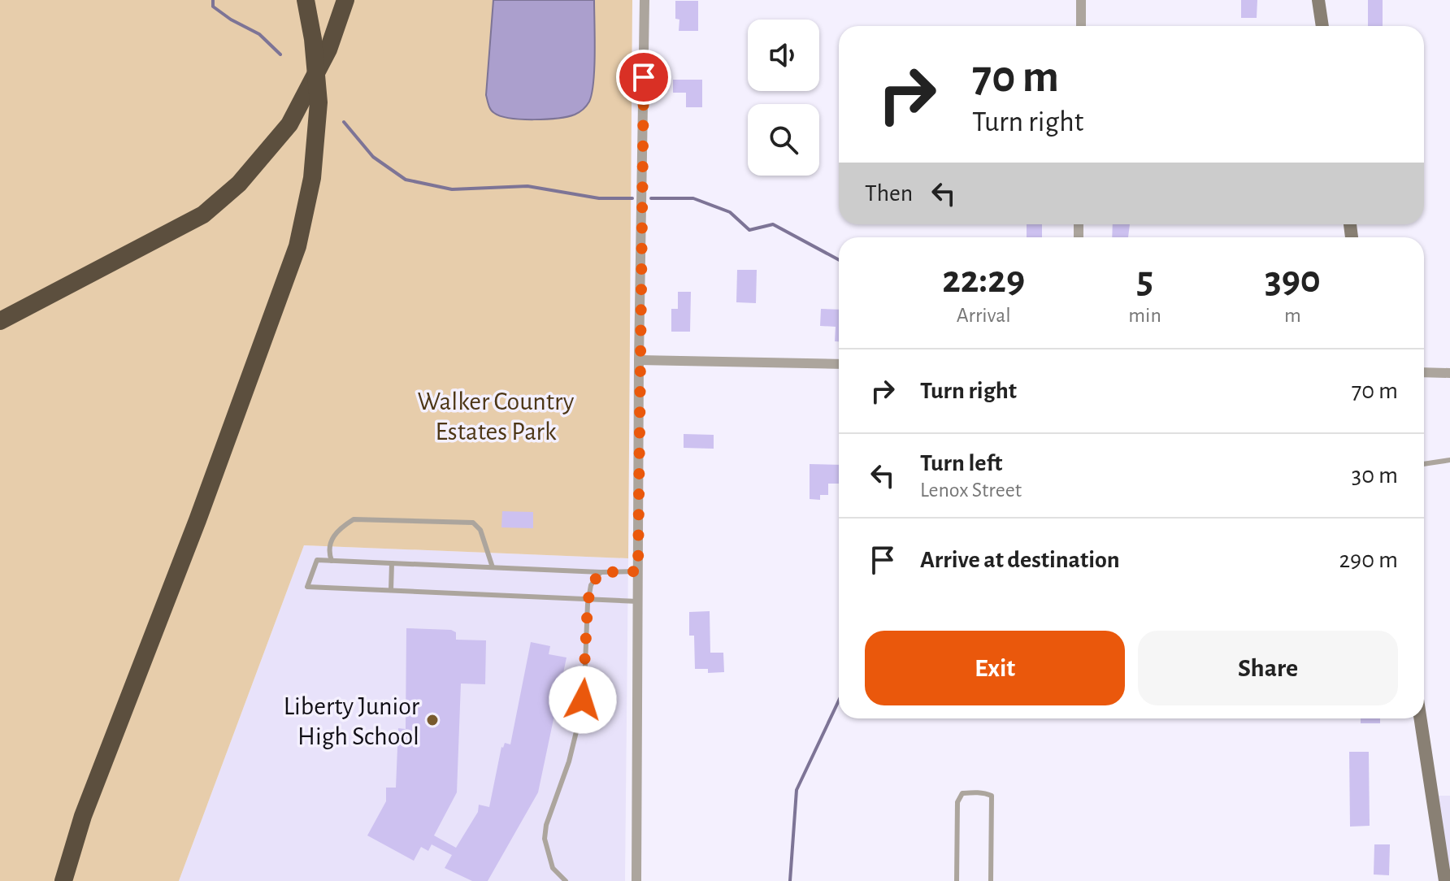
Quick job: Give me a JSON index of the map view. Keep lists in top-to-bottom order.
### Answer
{
  "parks": ["Walker Country Estates Park"],
  "places": ["Liberty Junior High School"],
  "page": {
    "turn": ["70 m", "Turn right"],
    "then": "Then",
    "eta": [
      "22:29",
      "Arrival",
      "5",
      "min",
      "390",
      "m"
    ],
    "list": [
      {
        "name": "Turn right",
        "value": "70 m"
      },
      {
        "name": "Turn left",
        "note": "Lenox Street",
        "value": "30 m"
      },
      {
        "name": "Arrive at destination",
        "value": "290 m"
      }
    ],
    "buttons": ["Exit", "Share"]
  }
}
